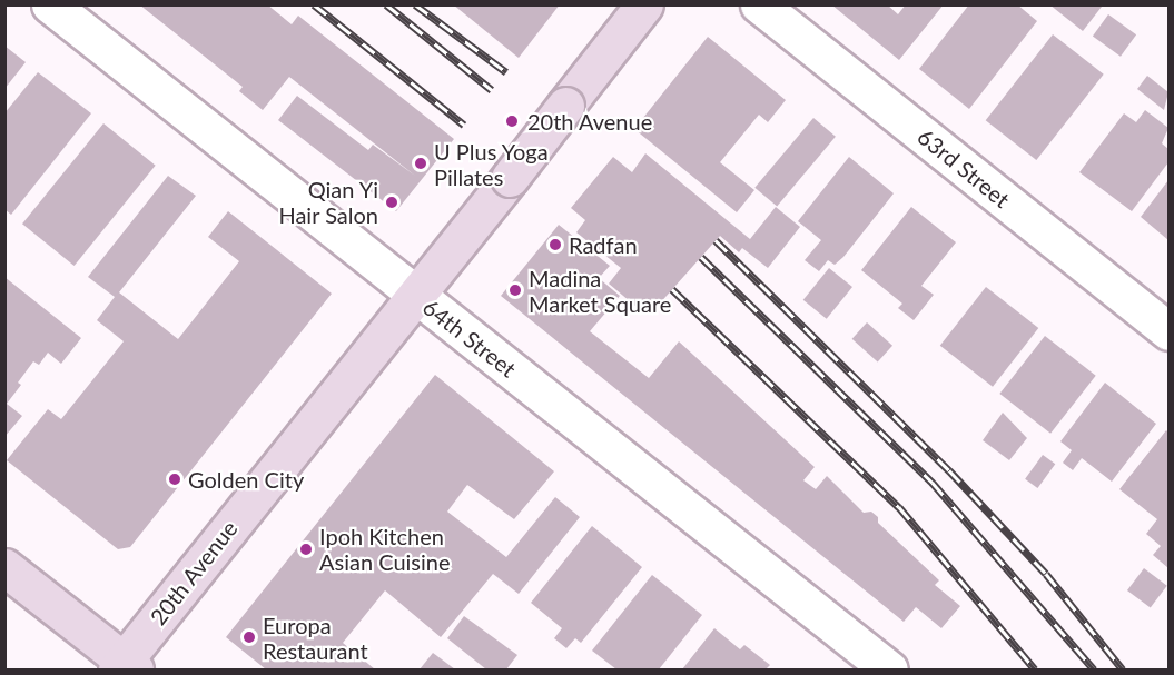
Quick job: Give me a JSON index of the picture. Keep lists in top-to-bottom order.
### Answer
{
  "streets": {
    "street": ["63rd Street", "64th Street", "20th Avenue"]
  },
  "crossings": [
    ["64th Street", "20th Avenue"]
  ],
  "places": [
    "20th Avenue",
    "U Plus Yoga Pillates",
    "Qian Yi Hair Salon",
    "Radfan",
    "Madina Market Square",
    "Golden City",
    "Ipoh Kitchen Asian Cuisine",
    "Europa Restaurant"
  ]
}
